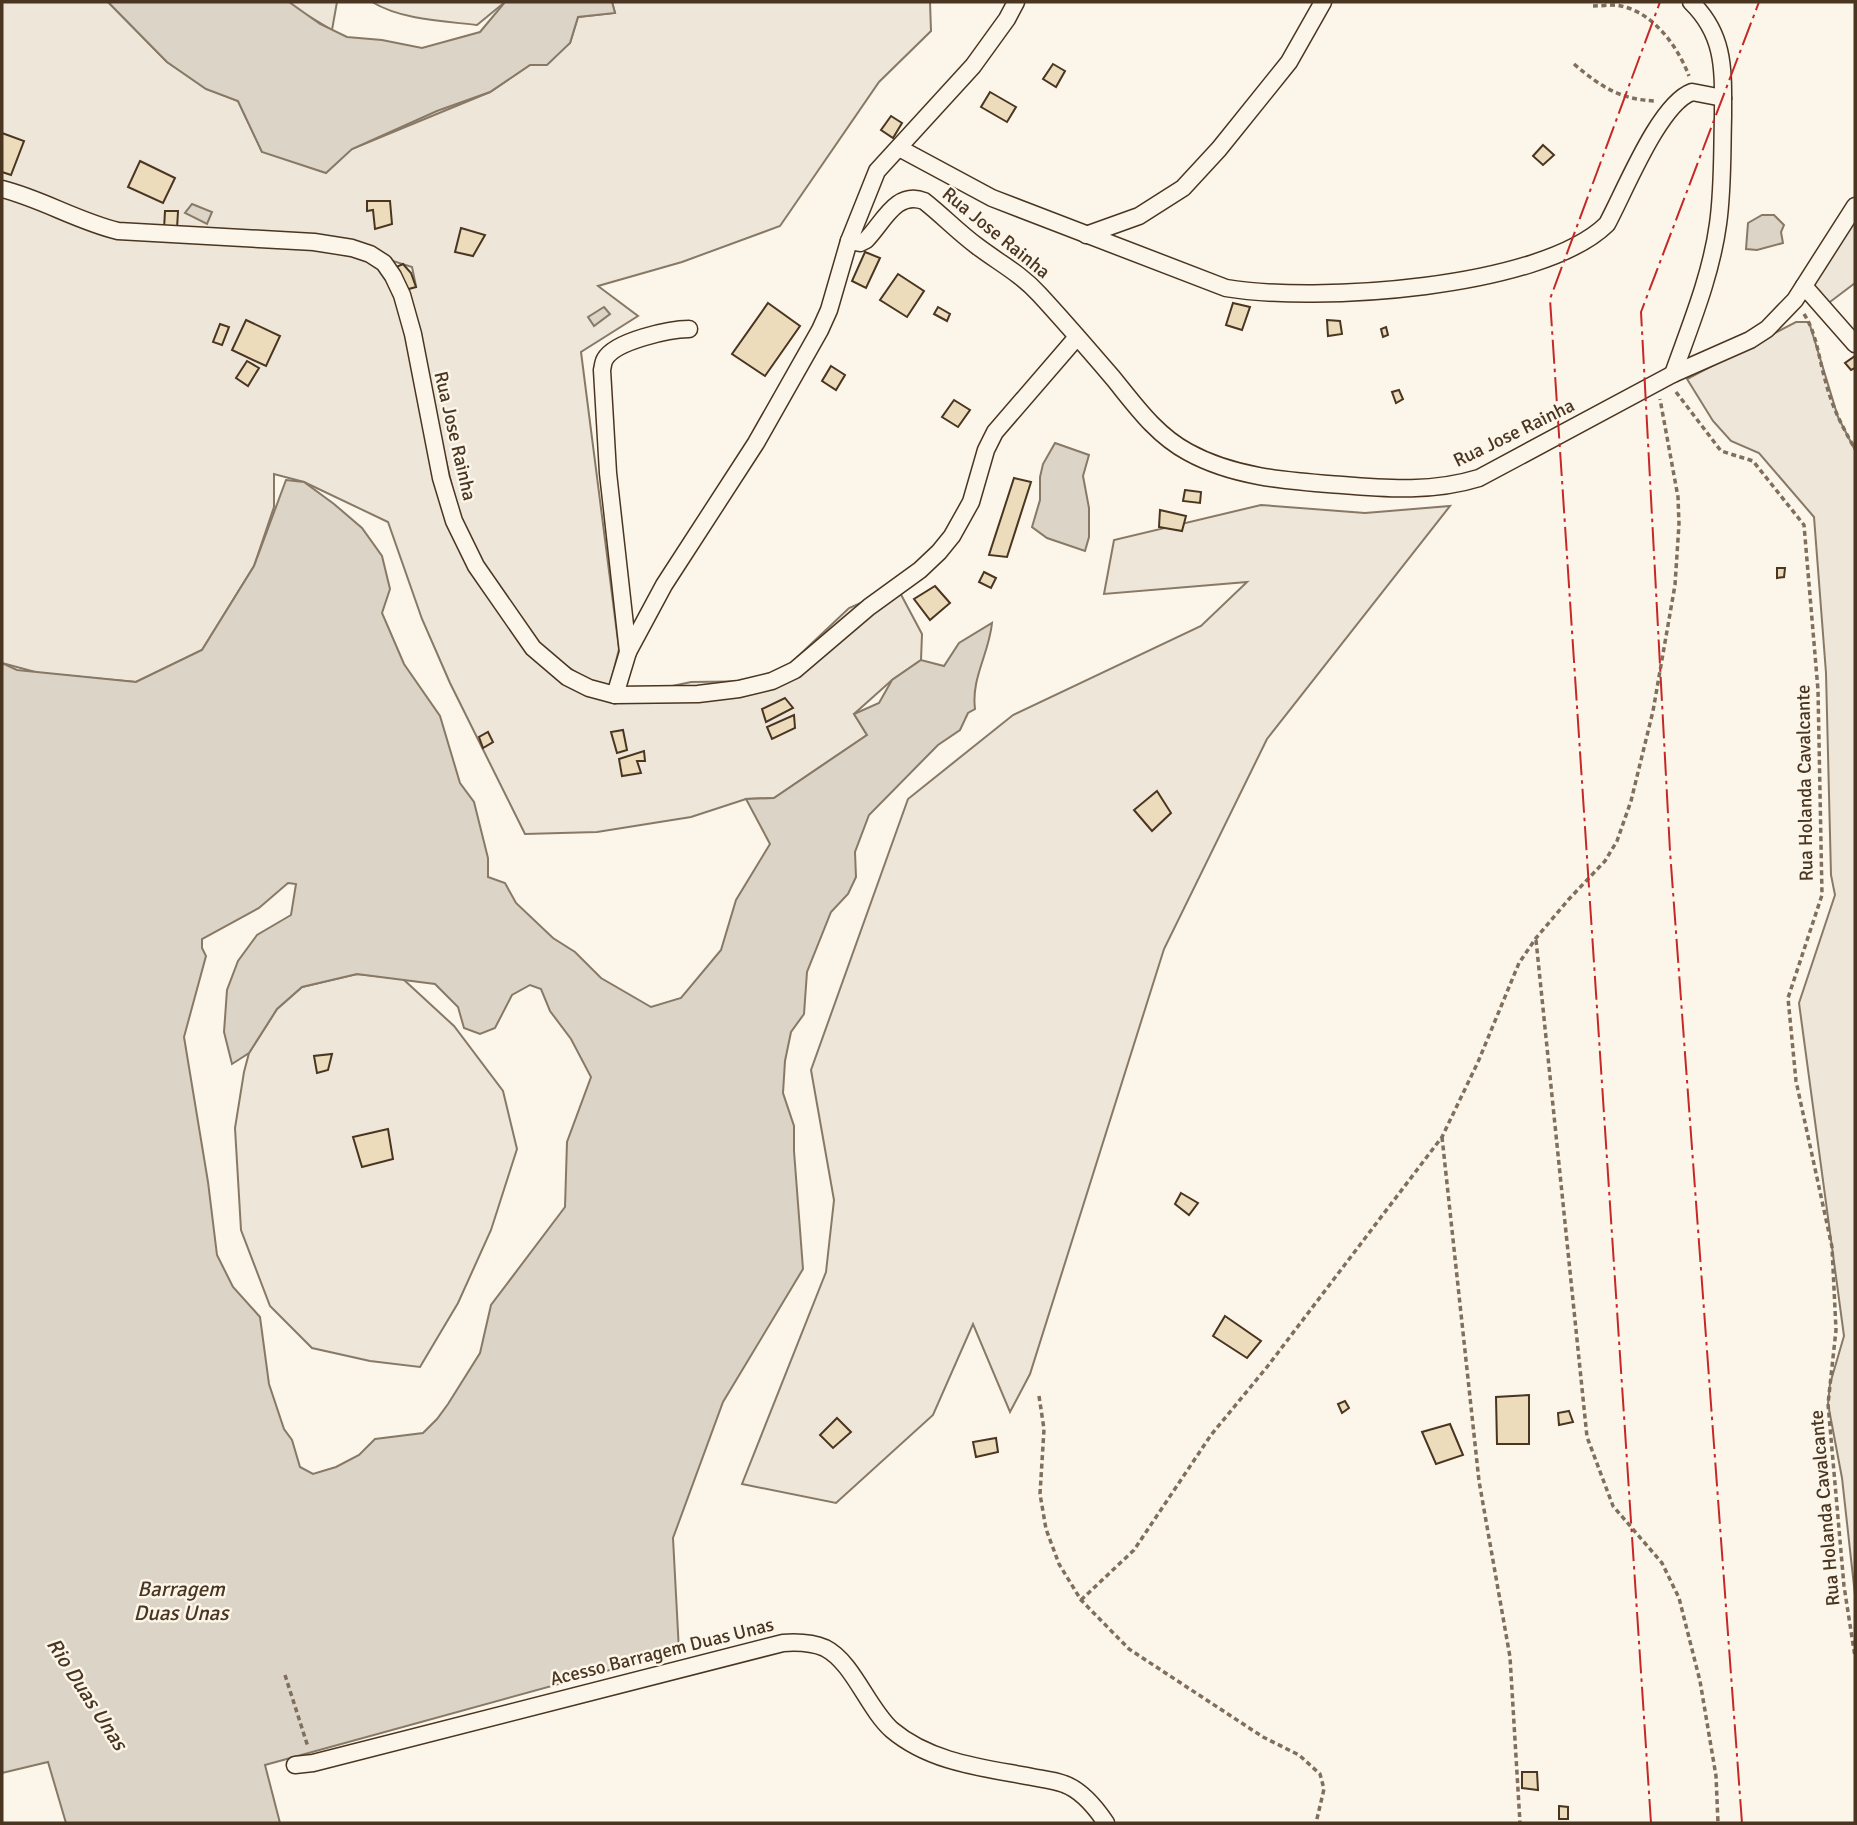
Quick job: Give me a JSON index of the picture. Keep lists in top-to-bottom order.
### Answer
{
  "streets": {
    "street": ["Rua Jose Rainha", "Acesso Barragem Duas Unas"],
    "path": ["Rua Holanda Cavalcante"]
  },
  "crossings": [
    ["Rua Jose Rainha", "Rua Holanda Cavalcante"]
  ],
  "water": ["Barragem Duas Unas", "Rio Duas Unas"]
}
